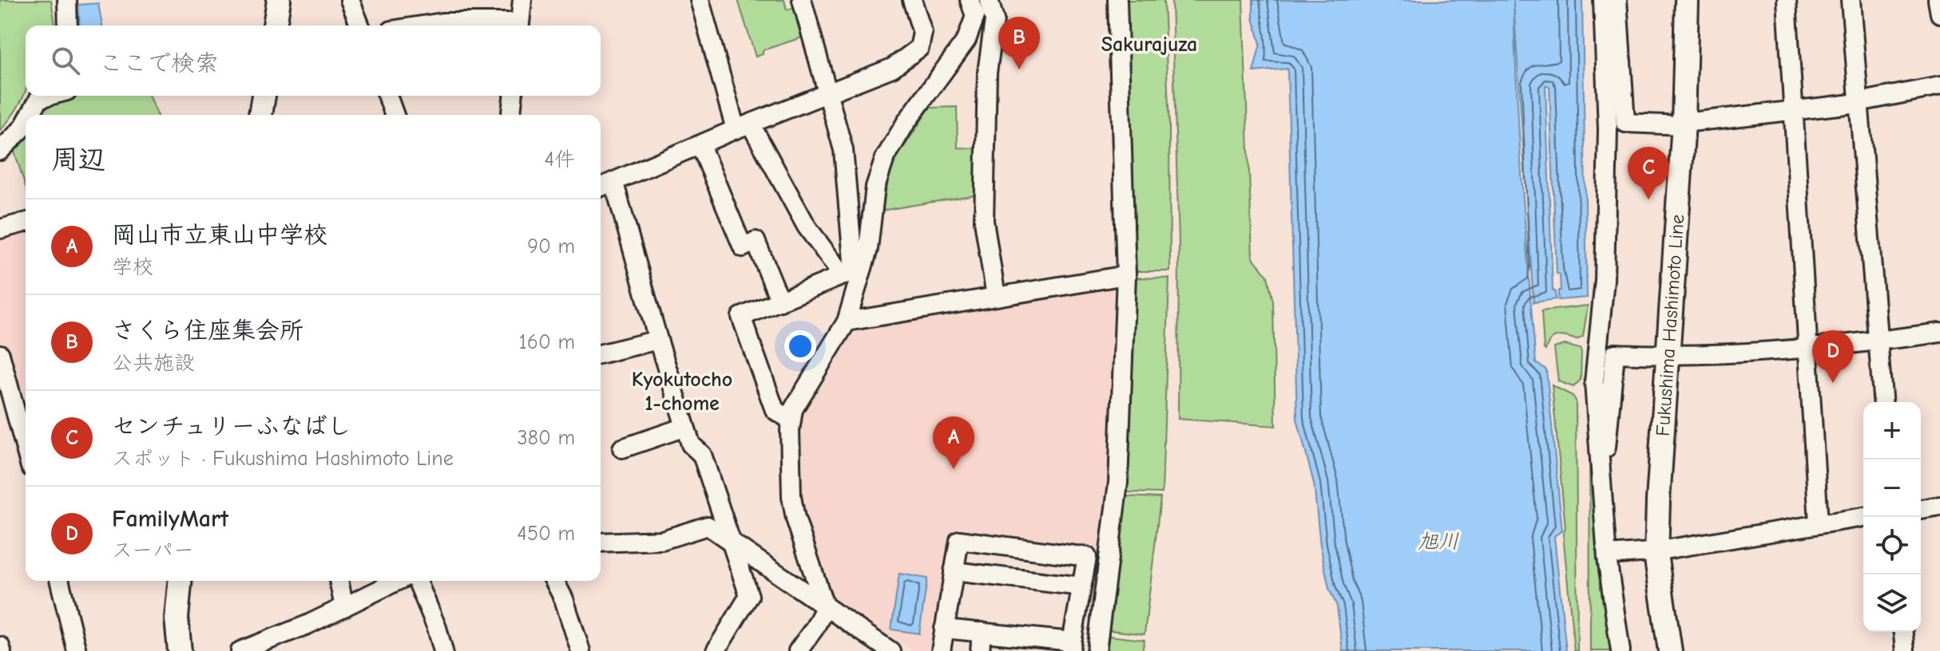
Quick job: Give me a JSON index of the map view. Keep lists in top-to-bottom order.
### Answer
{
  "streets": {
    "main road": ["Fukushima Hashimoto Line"]
  },
  "districts": ["Sakurajuza", "Kyokutocho 1-chome"],
  "water": ["旭川"],
  "page": {
    "pins": [
      "B",
      "C",
      "D",
      "A"
    ],
    "search": "ここで検索",
    "heading": ["周辺", "4件"],
    "list": [
      {
        "mark": "A",
        "name": "岡山市立東山中学校",
        "note": "学校",
        "value": "90 m"
      },
      {
        "mark": "B",
        "name": "さくら住座集会所",
        "note": "公共施設",
        "value": "160 m"
      },
      {
        "mark": "C",
        "name": "センチュリーふなばし",
        "note": "スポット · Fukushima Hashimoto Line",
        "value": "380 m"
      },
      {
        "mark": "D",
        "name": "FamilyMart",
        "note": "スーパー",
        "value": "450 m"
      }
    ],
    "map_buttons": ["+", "−"]
  }
}
